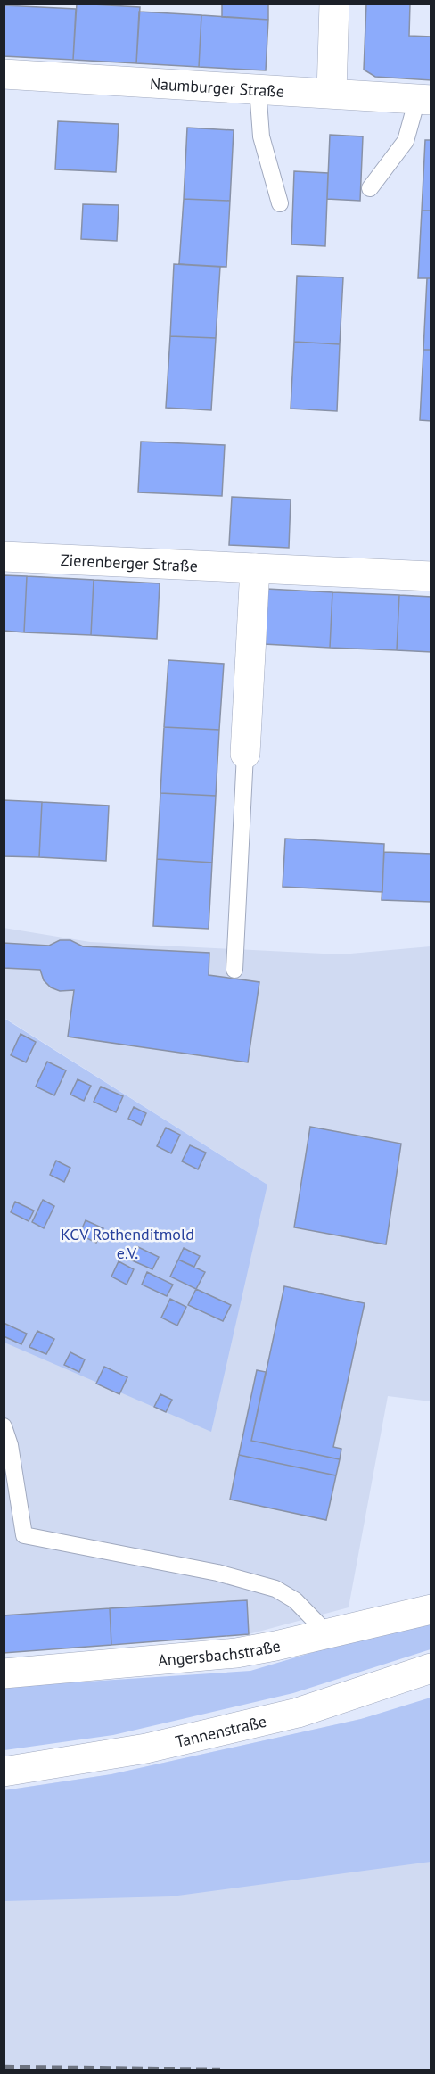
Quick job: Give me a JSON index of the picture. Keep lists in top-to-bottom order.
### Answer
{
  "streets": {
    "street": [
      "Naumburger Straße",
      "Zierenberger Straße",
      "Angersbachstraße",
      "Tannenstraße"
    ]
  },
  "parks": ["KGV Rothenditmold e.V."]
}
